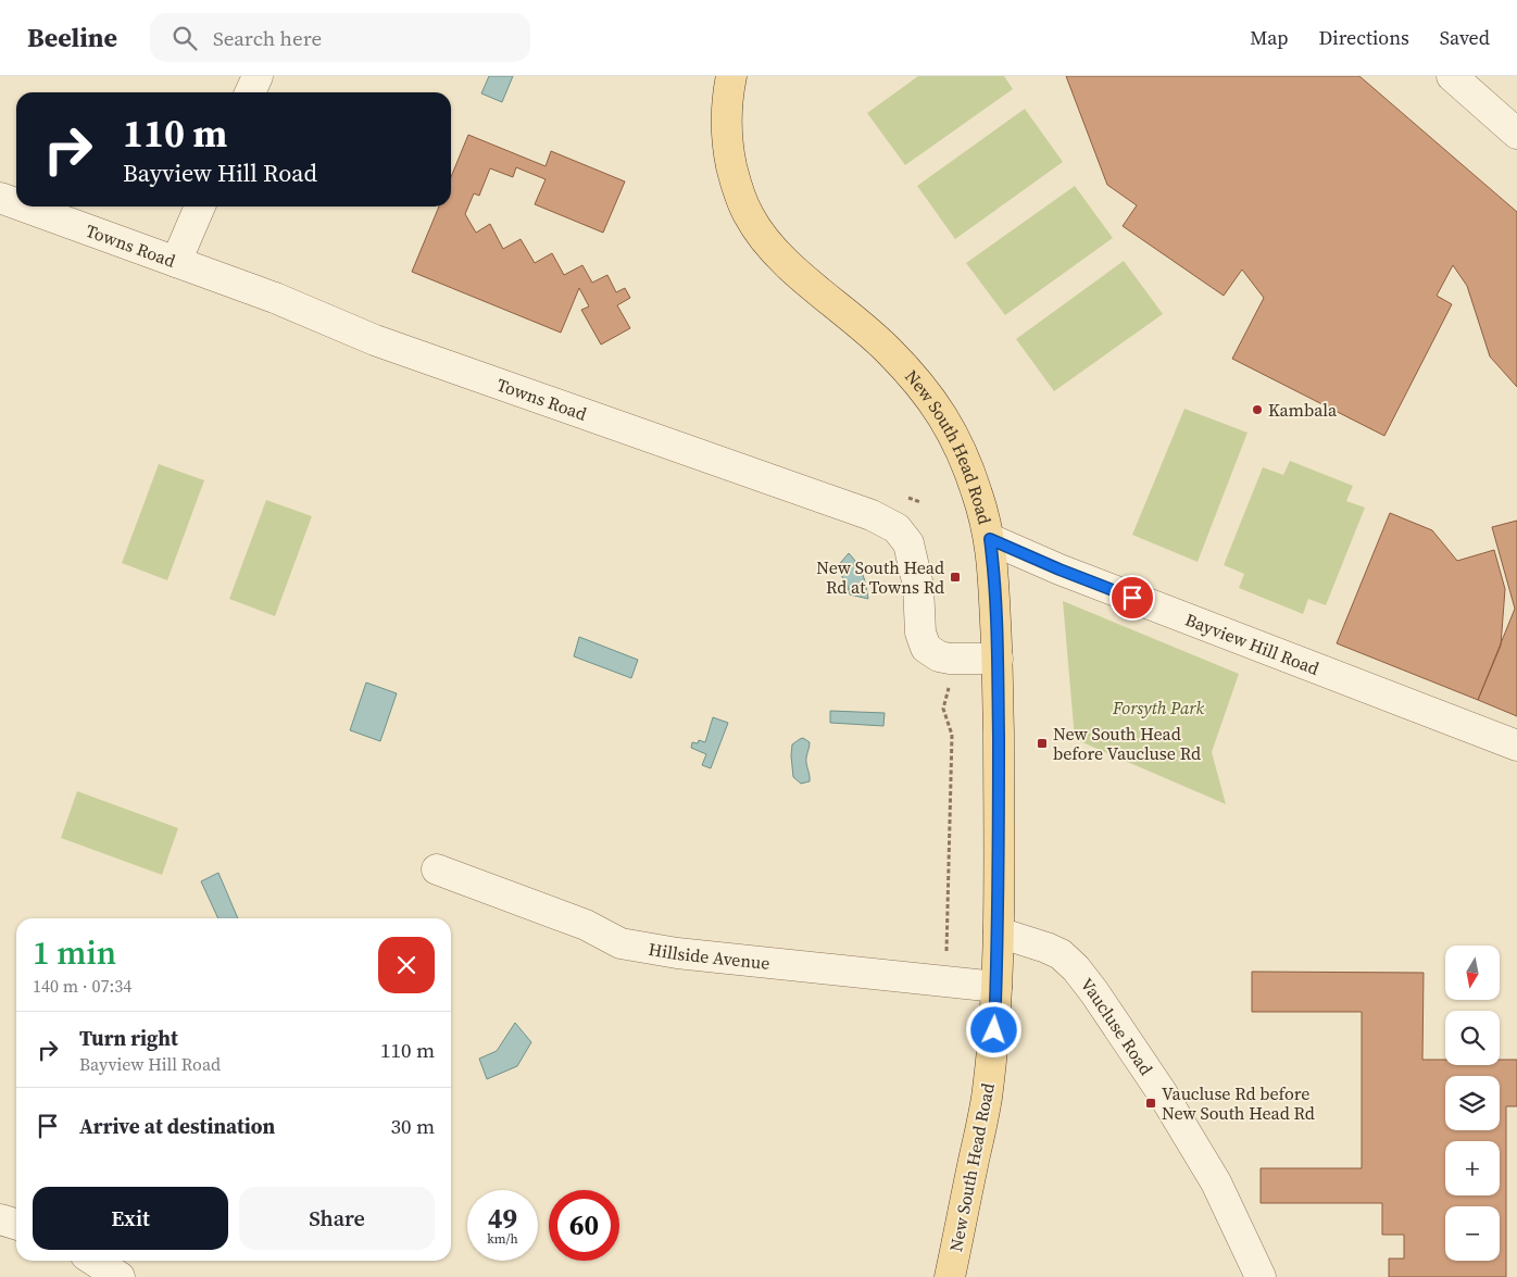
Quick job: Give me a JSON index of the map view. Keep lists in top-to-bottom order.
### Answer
{
  "streets": {
    "main road": ["New South Head Road"],
    "street": [
      "Towns Road",
      "Bayview Hill Road",
      "Hillside Avenue",
      "Vaucluse Road"
    ]
  },
  "crossings": [
    ["Towns Road", "New South Head Road"],
    ["New South Head Road", "Bayview Hill Road"],
    ["New South Head Road", "Hillside Avenue"],
    ["New South Head Road", "Vaucluse Road"]
  ],
  "parks": ["Forsyth Park"],
  "places": {
    "other": ["Kambala"],
    "transit": ["New South Head Rd at Towns Rd", "New South Head before Vaucluse Rd", "Vaucluse Rd before New South Head Rd"]
  },
  "north": "bottom",
  "page": {
    "header": "Beeline",
    "search": "Search here",
    "nav": ["Map", "Directions", "Saved"],
    "turn": ["110 m", "Bayview Hill Road"],
    "heading": ["1 min", "140 m · 07:34"],
    "map_buttons": ["+", "−"],
    "list": [
      {
        "name": "Turn right",
        "note": "Bayview Hill Road",
        "value": "110 m"
      },
      {
        "name": "Arrive at destination",
        "value": "30 m"
      }
    ],
    "buttons": ["Exit", "Share"],
    "speed": "49 km/h",
    "limit": "60"
  }
}
